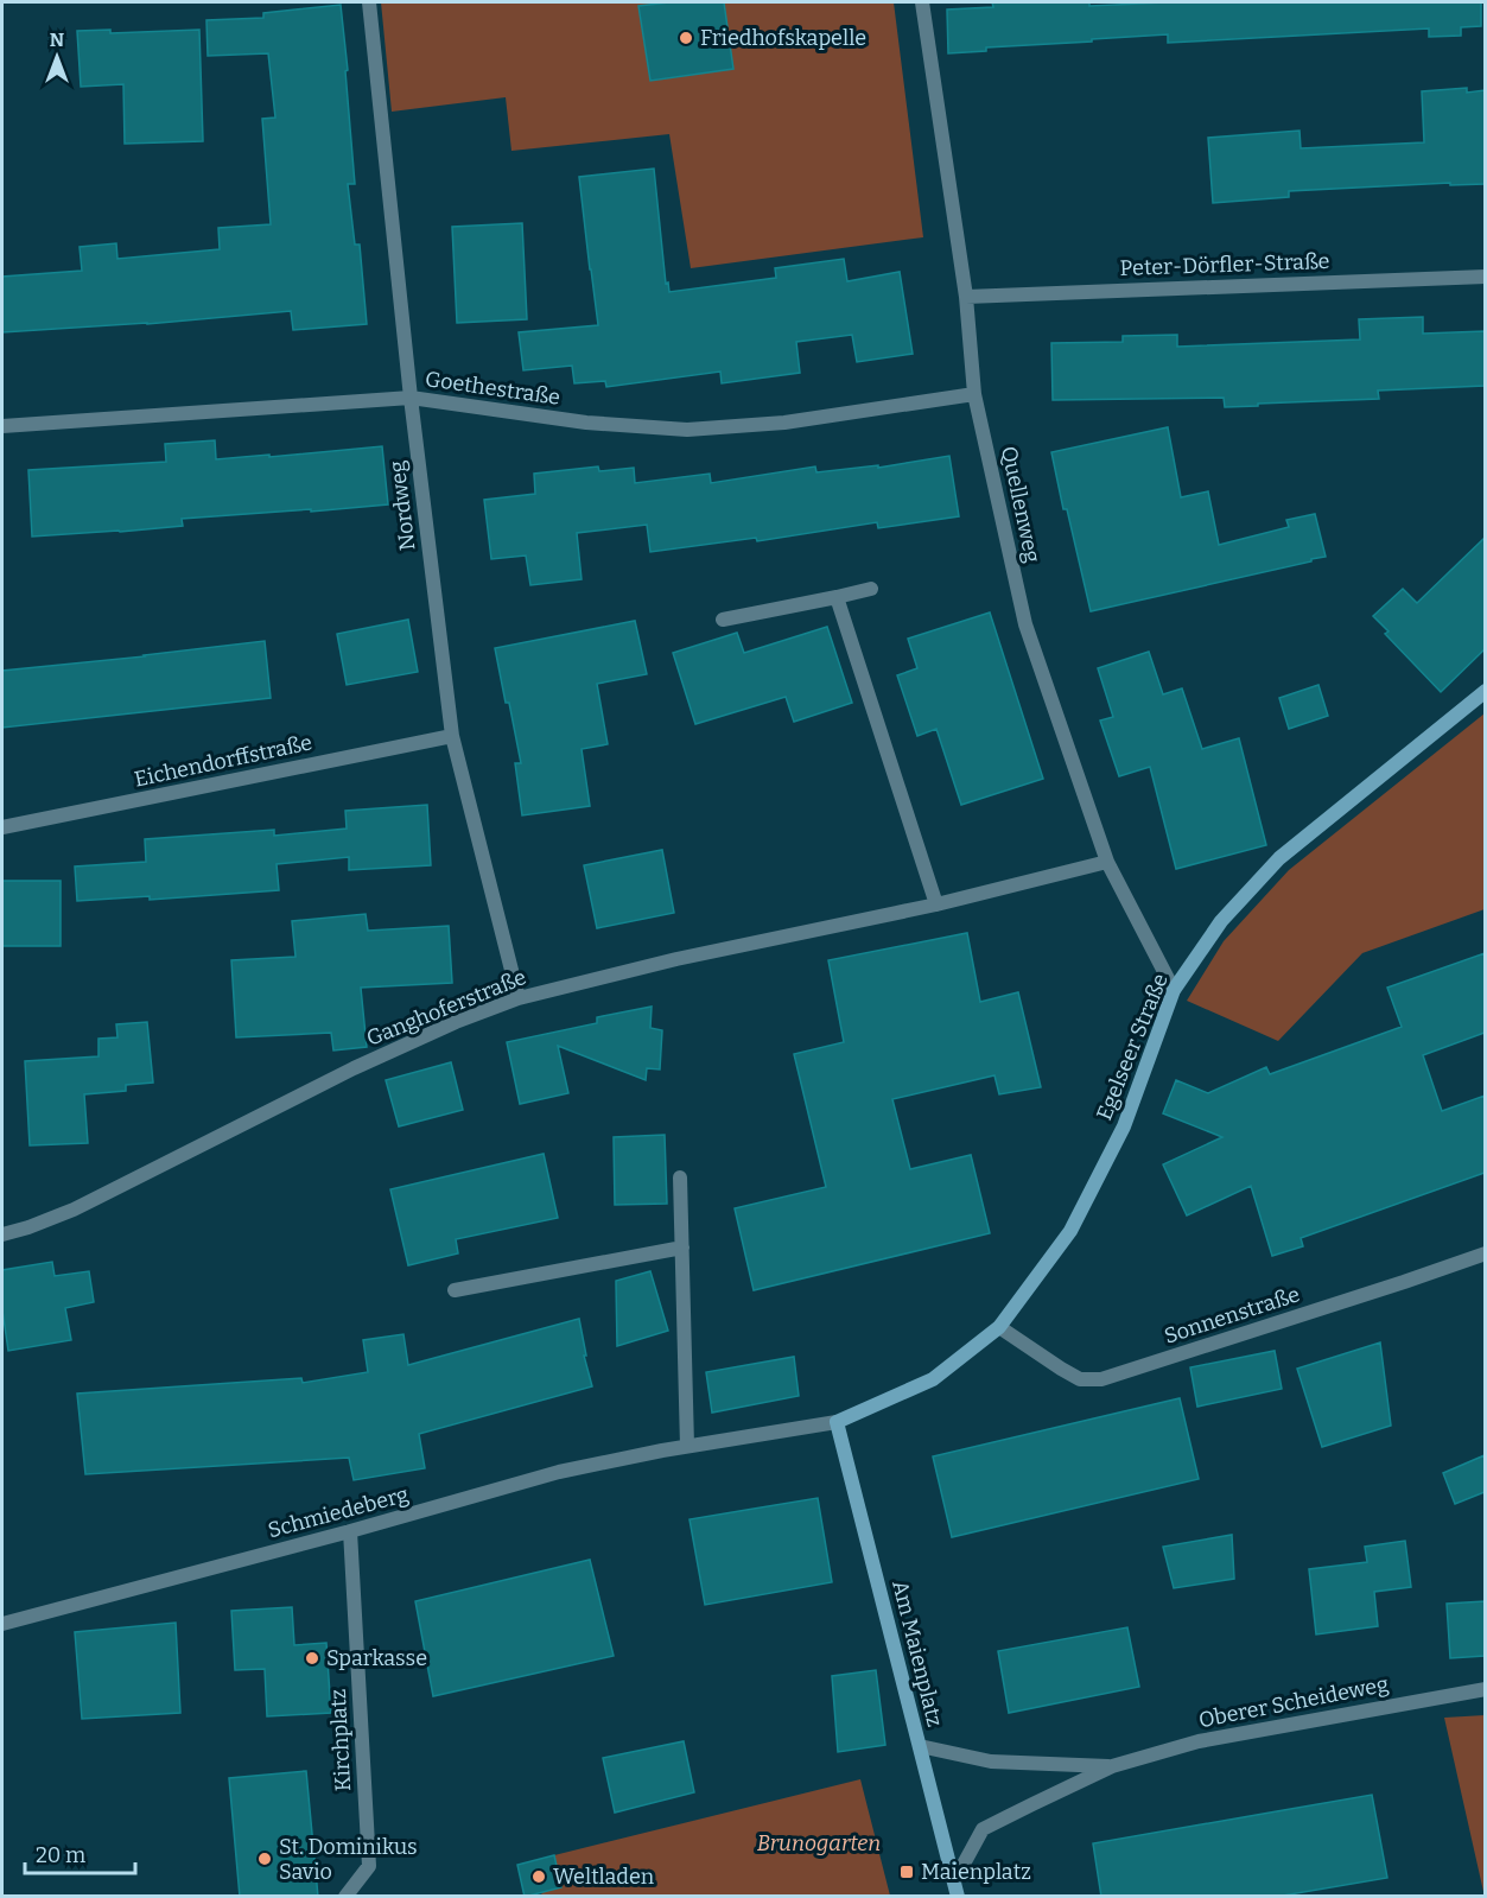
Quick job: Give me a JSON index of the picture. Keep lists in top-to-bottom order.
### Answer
{
  "streets": {
    "street": [
      "Peter-Dörfler-Straße",
      "Goethestraße",
      "Quellenweg",
      "Nordweg",
      "Eichendorffstraße",
      "Ganghoferstraße",
      "Egelseer Straße",
      "Sonnenstraße",
      "Schmiedeberg",
      "Am Maienplatz",
      "Oberer Scheideweg",
      "Kirchplatz"
    ]
  },
  "crossings": [
    ["Peter-Dörfler-Straße", "Quellenweg"],
    ["Goethestraße", "Quellenweg"],
    ["Goethestraße", "Nordweg"],
    ["Quellenweg", "Ganghoferstraße"],
    ["Quellenweg", "Egelseer Straße"],
    ["Nordweg", "Eichendorffstraße"],
    ["Nordweg", "Ganghoferstraße"],
    ["Egelseer Straße", "Sonnenstraße"],
    ["Egelseer Straße", "Schmiedeberg"],
    ["Egelseer Straße", "Am Maienplatz"],
    ["Schmiedeberg", "Am Maienplatz"],
    ["Schmiedeberg", "Kirchplatz"],
    ["Am Maienplatz", "Oberer Scheideweg"]
  ],
  "parks": ["Brunogarten"],
  "places": {
    "other": [
      "Friedhofskapelle",
      "Sparkasse",
      "St. Dominikus Savio",
      "Weltladen"
    ],
    "transit": ["Maienplatz"]
  },
  "scale_bar": "20 m",
  "north": "top"
}
